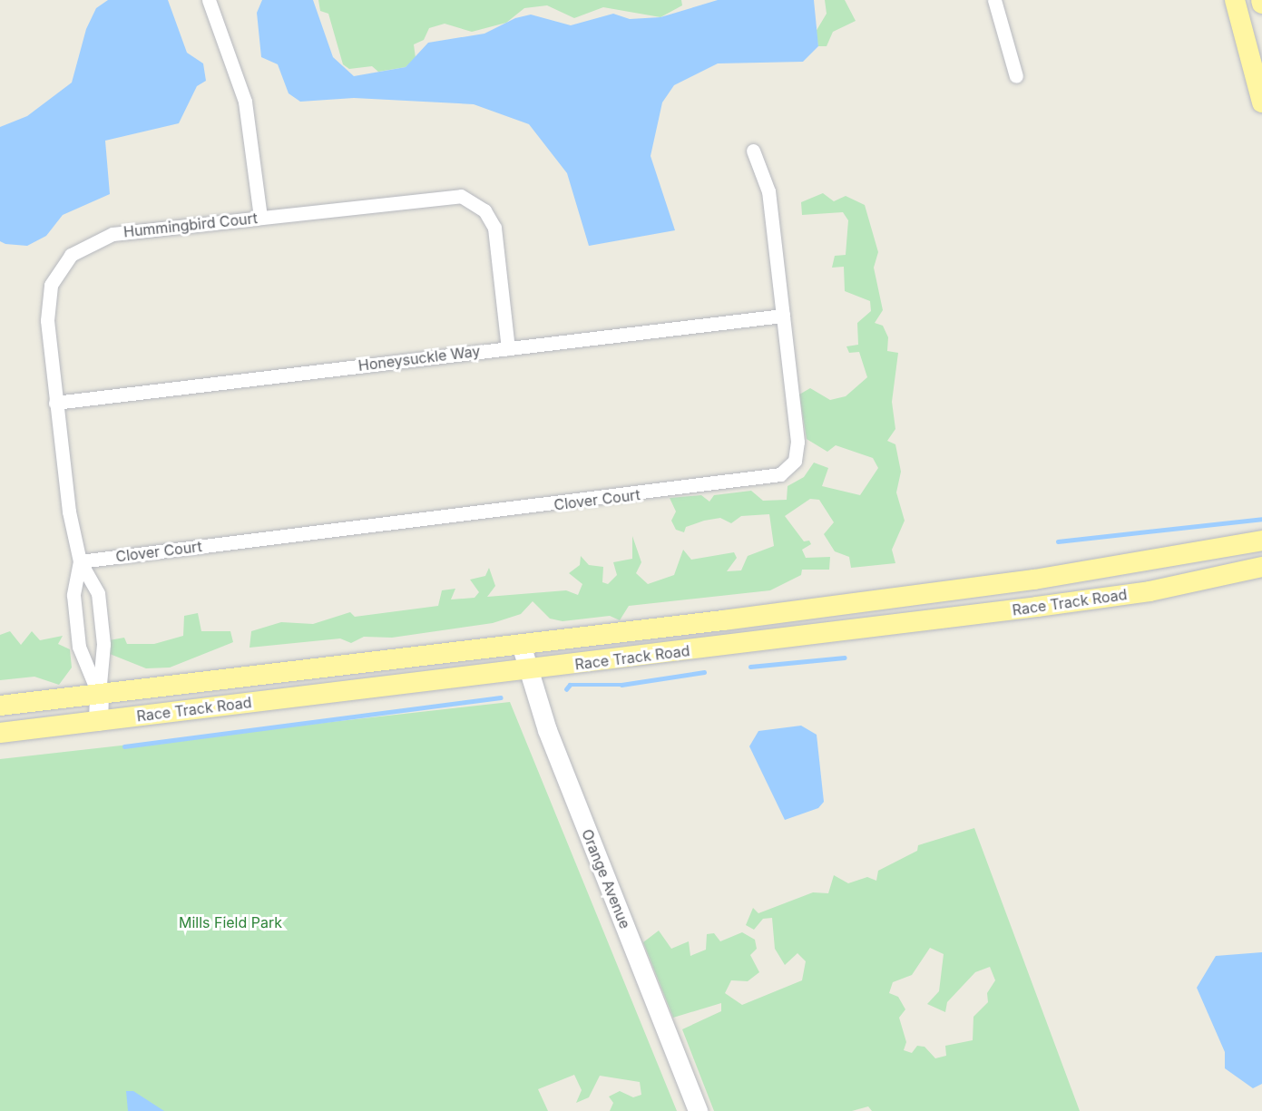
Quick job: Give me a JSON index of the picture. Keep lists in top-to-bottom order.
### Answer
{
  "streets": {
    "main road": ["Race Track Road"],
    "street": [
      "Hummingbird Court",
      "Honeysuckle Way",
      "Clover Court",
      "Orange Avenue"
    ]
  },
  "crossings": [
    ["Hummingbird Court", "Honeysuckle Way"],
    ["Hummingbird Court", "Clover Court"],
    ["Hummingbird Court", "Race Track Road"],
    ["Honeysuckle Way", "Clover Court"],
    ["Race Track Road", "Orange Avenue"]
  ],
  "parks": ["Mills Field Park"]
}
